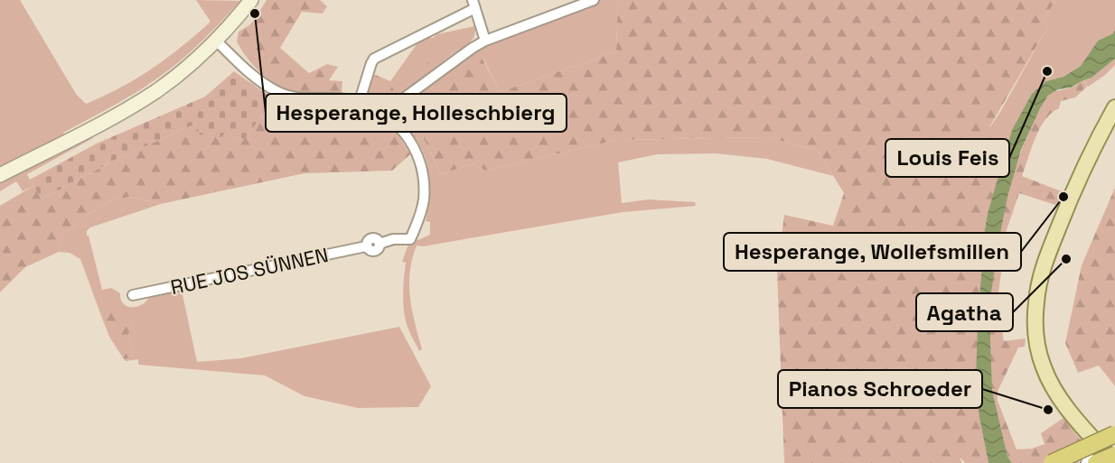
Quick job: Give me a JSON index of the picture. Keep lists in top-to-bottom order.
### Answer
{
  "streets": {
    "street": ["RUE JOS SÜNNEN"]
  },
  "places": [
    "Hesperange, Holleschbierg",
    "Louis Feis",
    "Hesperange, Wollefsmillen",
    "Agatha",
    "Pianos Schroeder"
  ]
}
